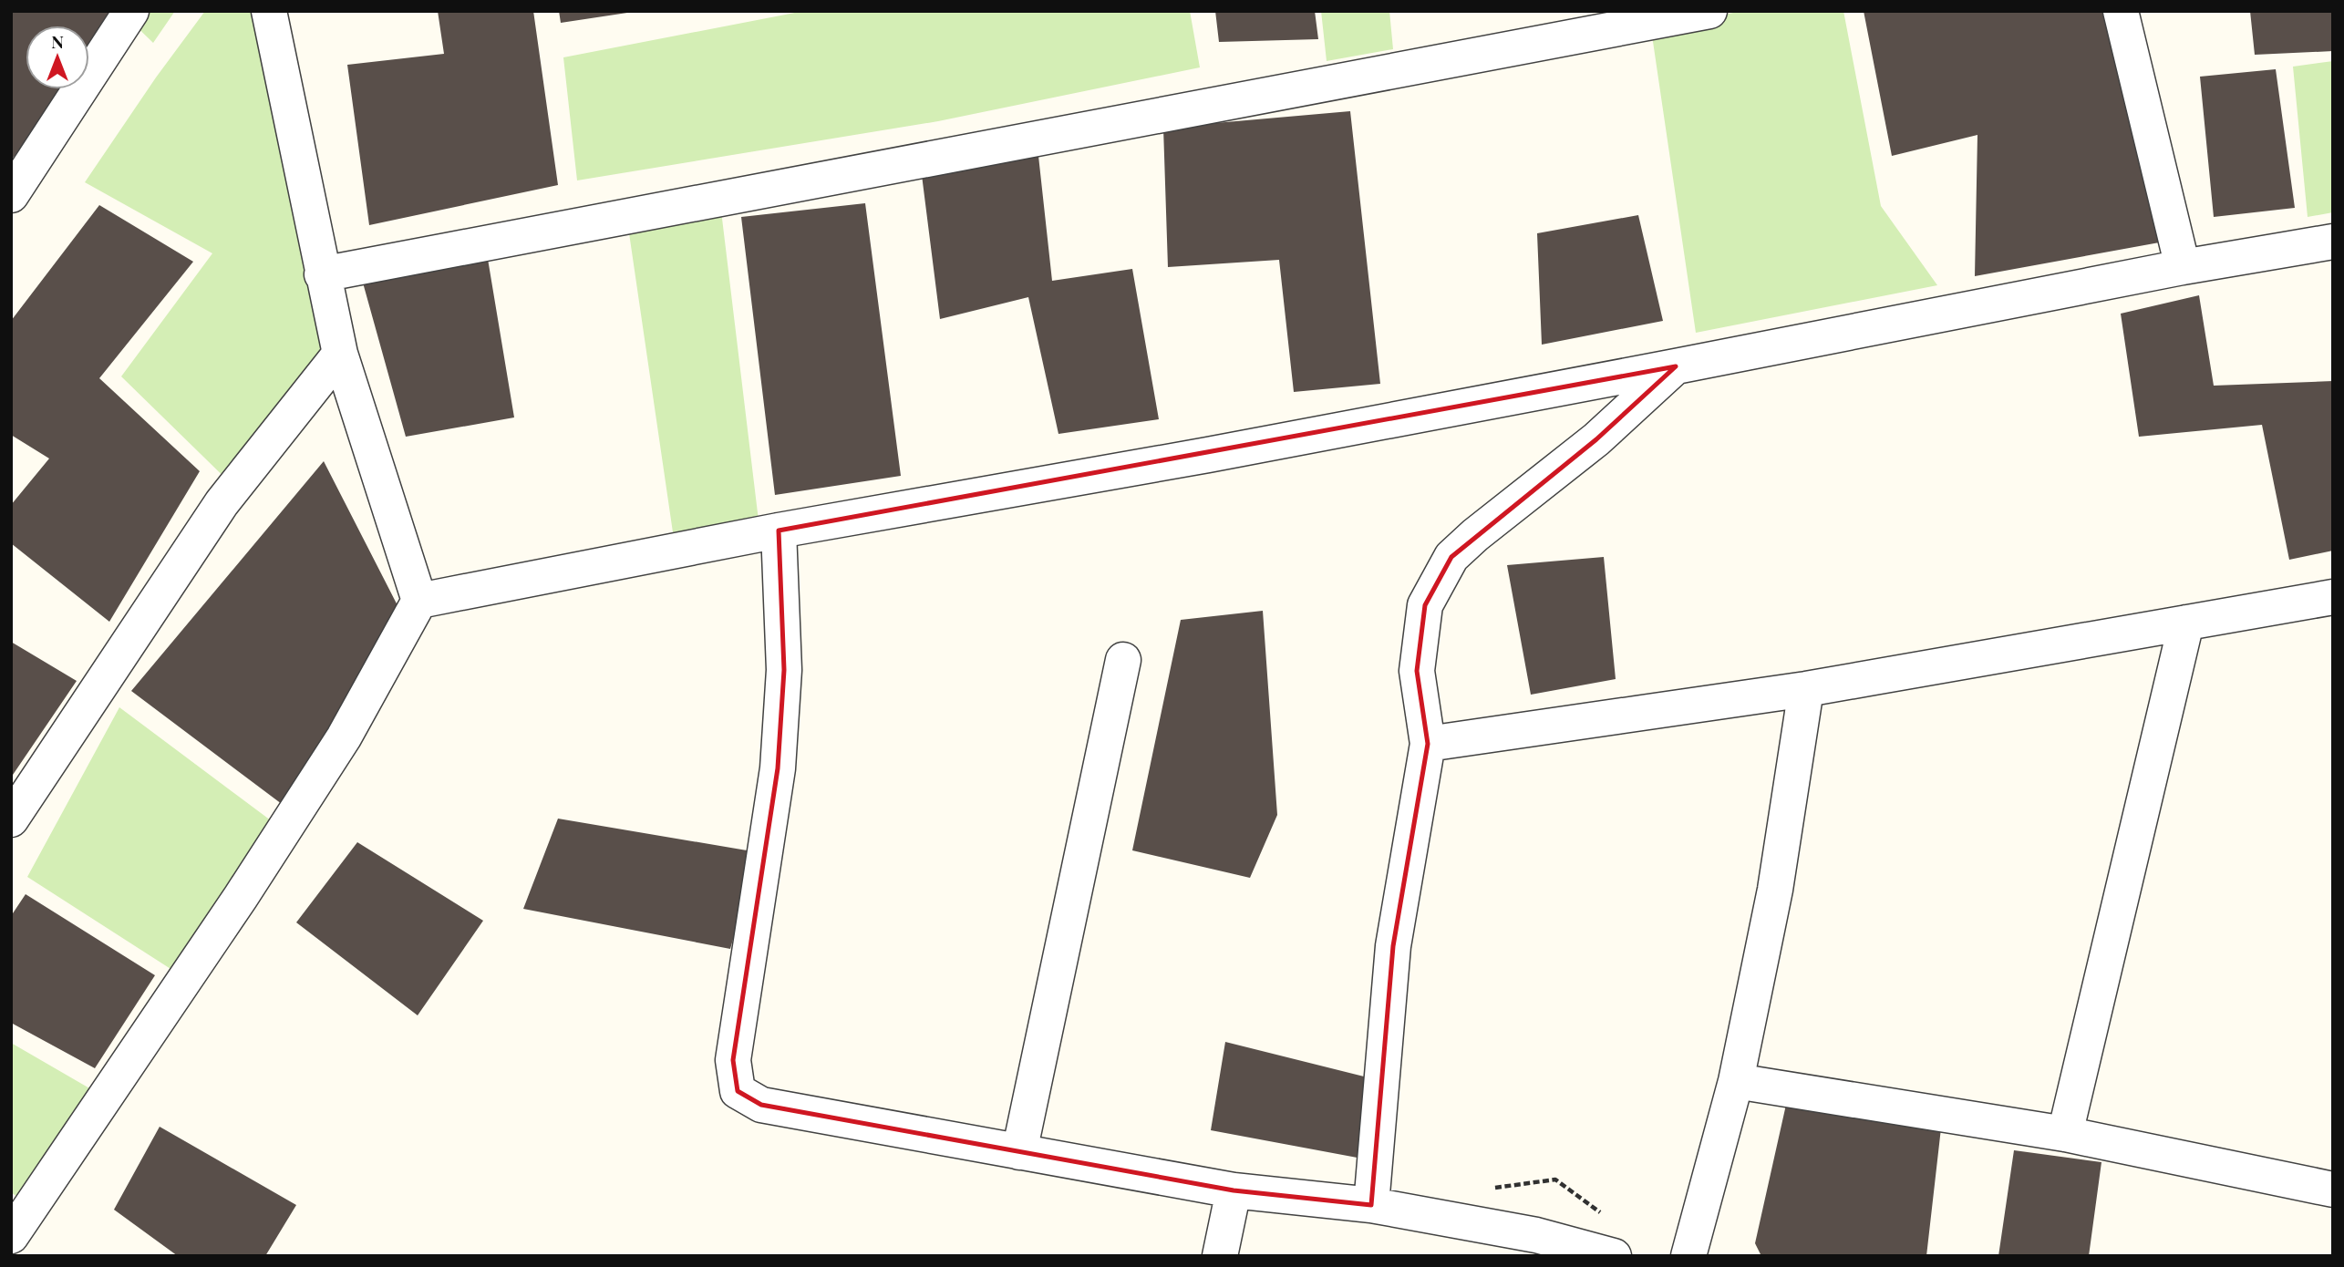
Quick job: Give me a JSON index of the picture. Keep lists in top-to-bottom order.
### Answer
{
  "north": "top"
}
